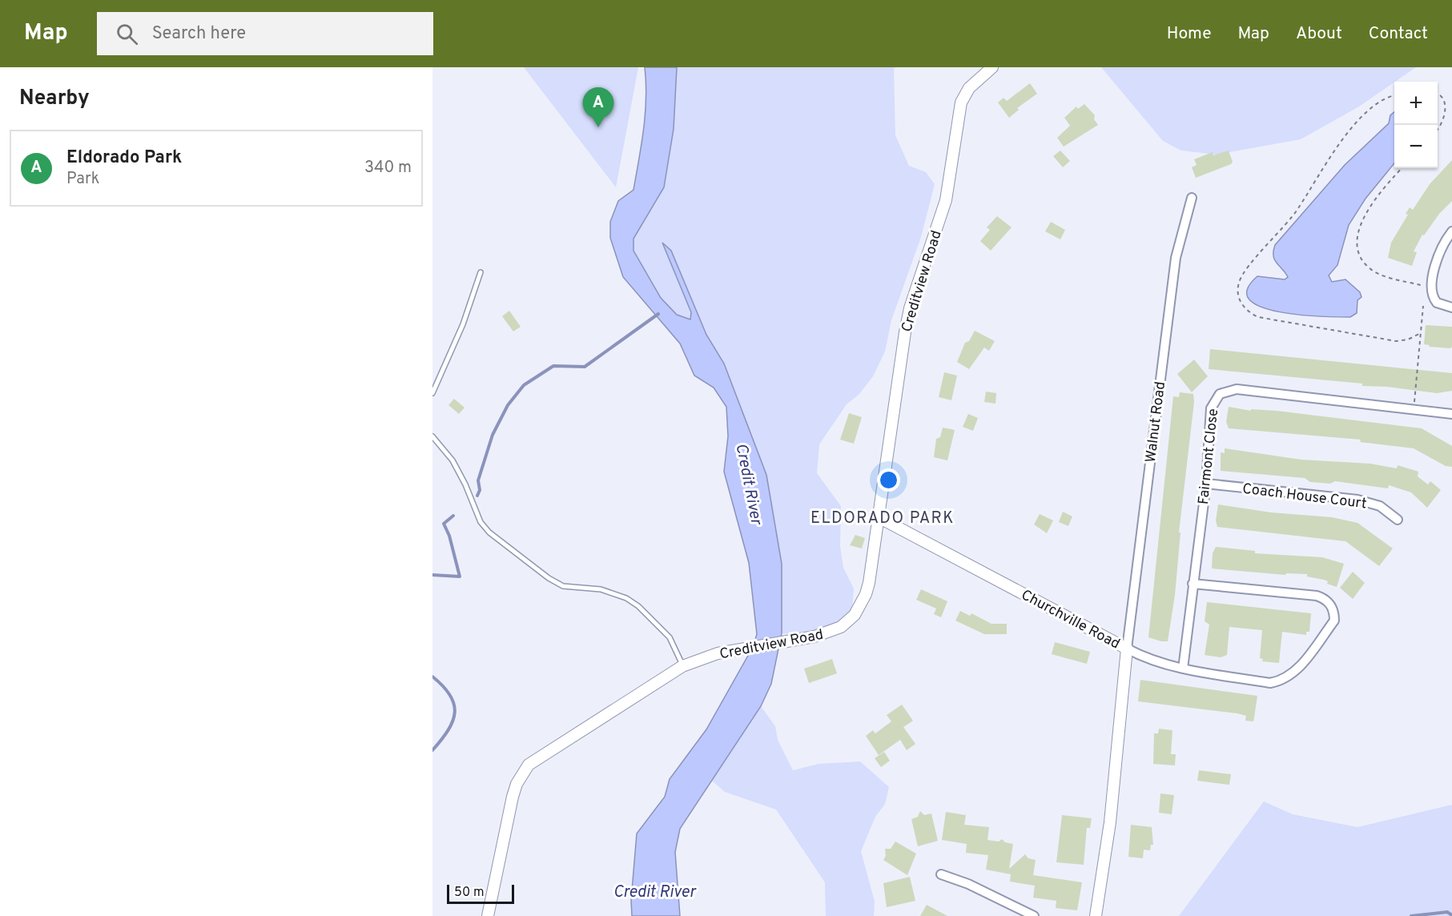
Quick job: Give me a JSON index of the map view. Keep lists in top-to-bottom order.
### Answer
{
  "streets": {
    "street": [
      "Creditview Road",
      "Walnut Road",
      "Fairmont Close",
      "Coach House Court",
      "Churchville Road"
    ]
  },
  "crossings": [
    ["Creditview Road", "Churchville Road"],
    ["Walnut Road", "Churchville Road"],
    ["Fairmont Close", "Coach House Court"]
  ],
  "districts": ["ELDORADO PARK"],
  "water": ["Credit River"],
  "scale_bar": "50 m",
  "page": {
    "header": "Map",
    "search": "Search here",
    "nav": [
      "Home",
      "Map",
      "About",
      "Contact"
    ],
    "heading": "Nearby",
    "map_buttons": ["+", "−"],
    "pins": "A",
    "list": [
      {
        "mark": "A",
        "name": "Eldorado Park",
        "note": "Park",
        "value": "340 m"
      }
    ],
    "scale": "50 m"
  }
}
